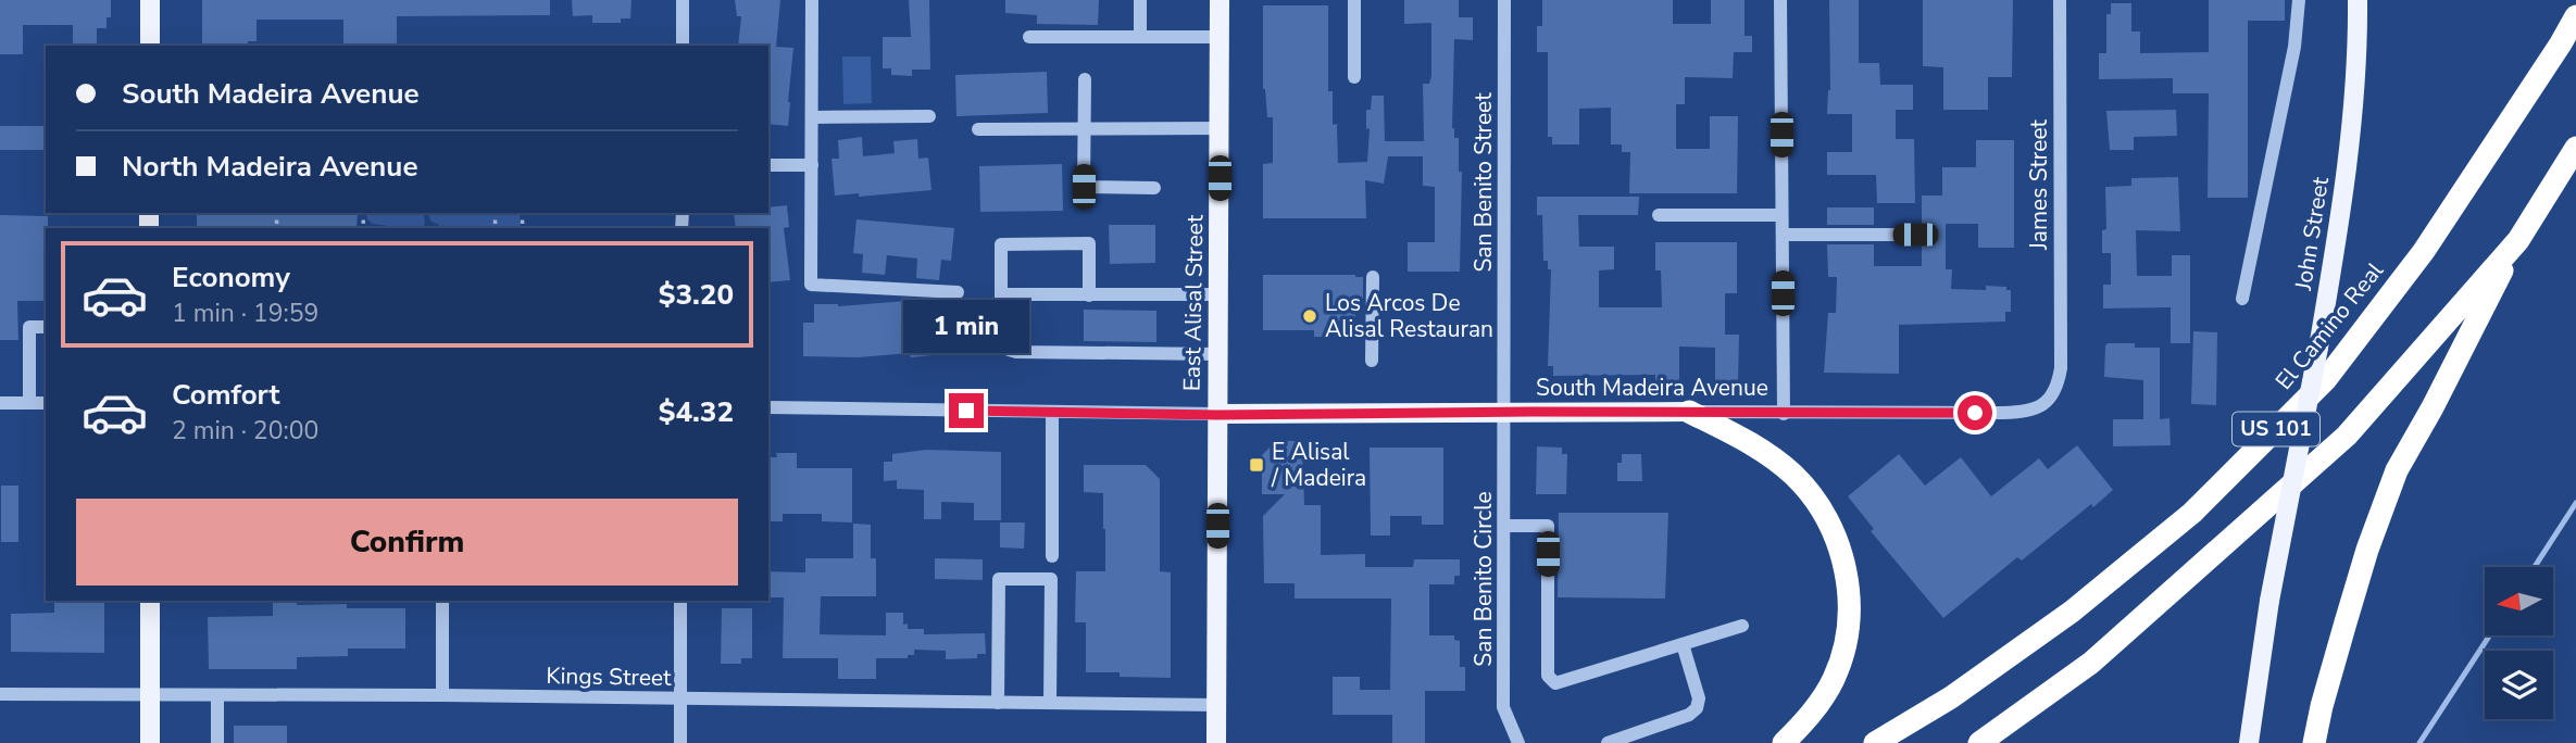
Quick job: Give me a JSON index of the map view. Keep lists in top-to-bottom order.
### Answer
{
  "streets": {
    "highway": ["El Camino Real", "US 101"],
    "main road": ["John Street", "East Alisal Street", "South Madeira Avenue"],
    "street": [
      "San Benito Street",
      "James Street",
      "San Benito Circle",
      "Kings Street"
    ]
  },
  "crossings": [
    ["San Benito Street", "South Madeira Avenue"],
    ["San Benito Street", "San Benito Circle"],
    ["James Street", "South Madeira Avenue"],
    ["East Alisal Street", "South Madeira Avenue"],
    ["East Alisal Street", "Kings Street"],
    ["South Madeira Avenue", "San Benito Circle"]
  ],
  "places": {
    "other": ["Los Arcos De Alisal Restauran"],
    "transit": ["E Alisal / Madeira"]
  },
  "north": "left",
  "page": {
    "banner": ["South Madeira Avenue", "North Madeira Avenue"],
    "list": [
      {
        "name": "Economy",
        "note": "1 min · 19:59",
        "value": "$3.20"
      },
      {
        "name": "Comfort",
        "note": "2 min · 20:00",
        "value": "$4.32"
      }
    ],
    "bubble": "1 min",
    "buttons": "Confirm"
  }
}
